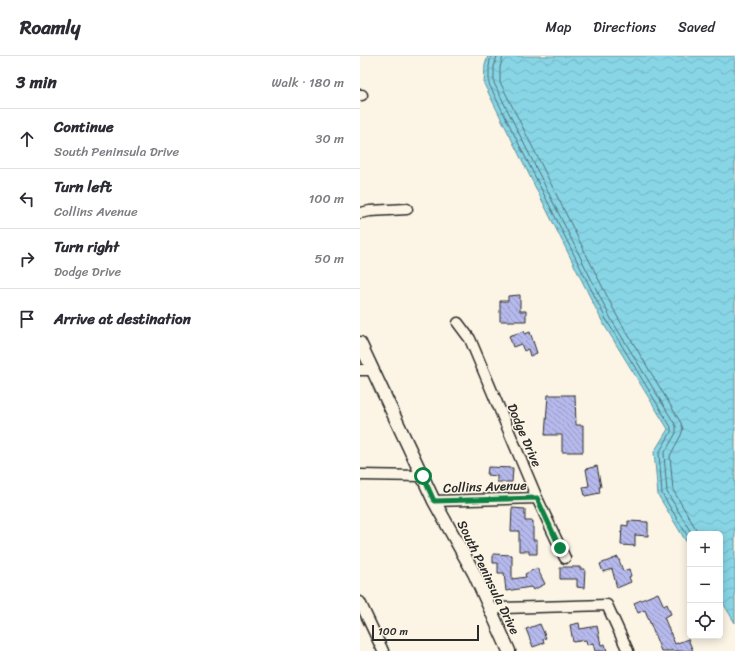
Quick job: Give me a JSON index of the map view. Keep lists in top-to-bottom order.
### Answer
{
  "streets": {
    "main road": ["South Peninsula Drive"],
    "street": ["Dodge Drive", "Collins Avenue"]
  },
  "crossings": [
    ["Dodge Drive", "Collins Avenue"],
    ["Collins Avenue", "South Peninsula Drive"]
  ],
  "scale_bar": "100 m",
  "page": {
    "header": "Roamly",
    "nav": ["Map", "Directions", "Saved"],
    "heading": ["3 min", "Walk · 180 m"],
    "list": [
      ["Continue", "South Peninsula Drive", "30 m"],
      ["Turn left", "Collins Avenue", "100 m"],
      ["Turn right", "Dodge Drive", "50 m"],
      "Arrive at destination"
    ],
    "map_buttons": ["+", "−"],
    "scale": "100 m"
  }
}
